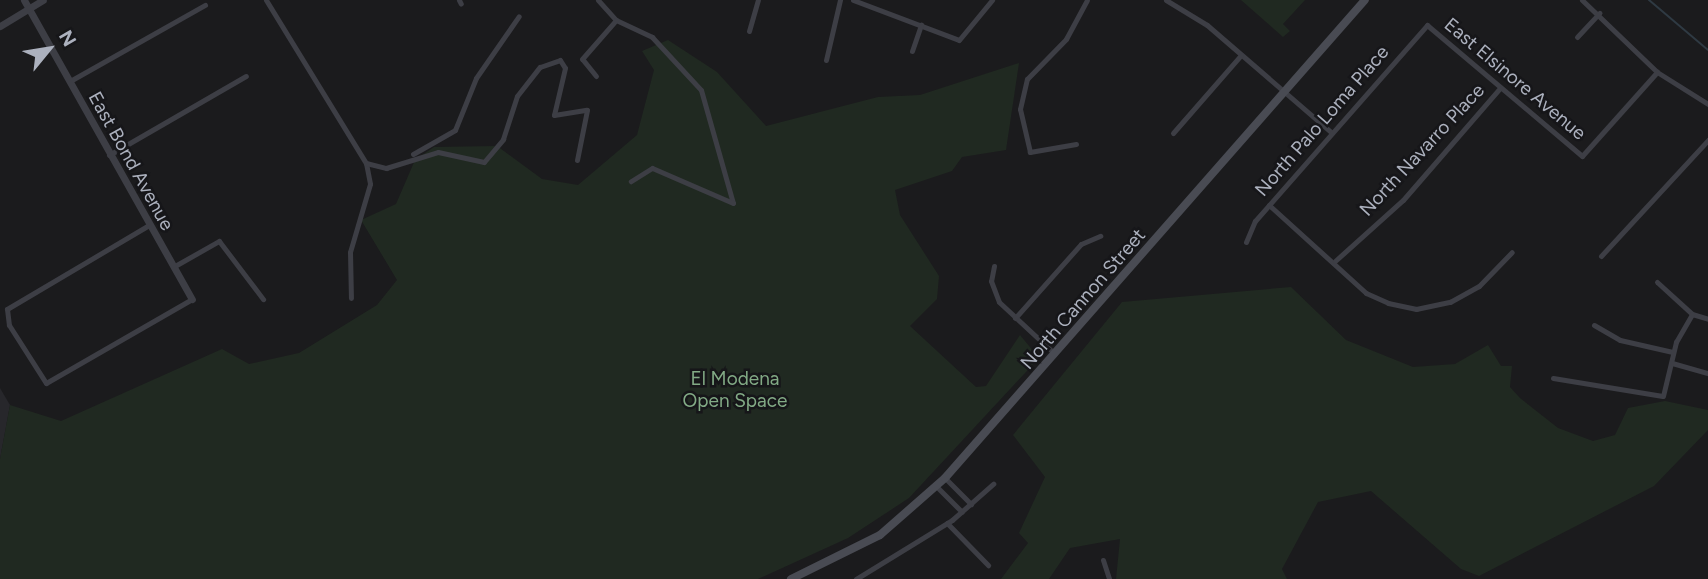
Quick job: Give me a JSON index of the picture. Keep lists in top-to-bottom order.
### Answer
{
  "streets": {
    "main road": ["North Cannon Street"],
    "street": [
      "East Elsinore Avenue",
      "North Palo Loma Place",
      "North Navarro Place",
      "East Bond Avenue"
    ]
  },
  "crossings": [
    ["East Elsinore Avenue", "North Palo Loma Place"],
    ["East Elsinore Avenue", "North Navarro Place"]
  ],
  "parks": ["El Modena Open Space"],
  "north": "top right"
}
